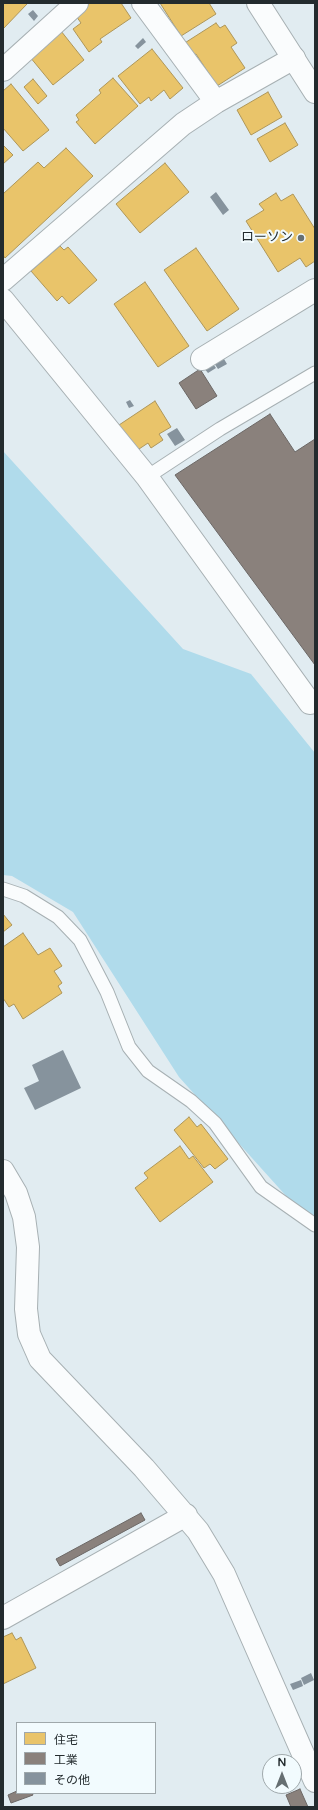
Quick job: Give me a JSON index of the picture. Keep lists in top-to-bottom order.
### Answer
{
  "places": ["ローソン"],
  "legend": ["住宅", "工業", "その他"],
  "north": "top"
}
